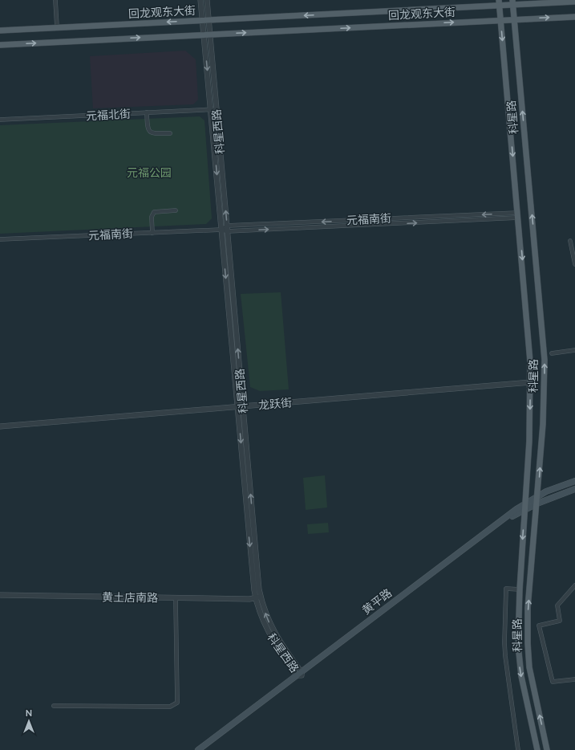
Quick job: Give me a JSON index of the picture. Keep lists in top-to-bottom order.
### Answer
{
  "streets": {
    "main road": ["回龙观东大街", "科星路", "黄平路"],
    "street": [
      "元福北街",
      "科星西路",
      "元福南街",
      "龙跃街",
      "黄土店南路"
    ]
  },
  "crossings": [
    ["回龙观东大街", "科星路"],
    ["回龙观东大街", "科星西路"],
    ["元福北街", "科星西路"],
    ["科星路", "元福南街"],
    ["科星路", "龙跃街"],
    ["科星路", "黄平路"],
    ["科星西路", "元福南街"],
    ["科星西路", "龙跃街"],
    ["科星西路", "黄土店南路"],
    ["科星西路", "黄平路"]
  ],
  "parks": ["元福公园"],
  "north": "top"
}
